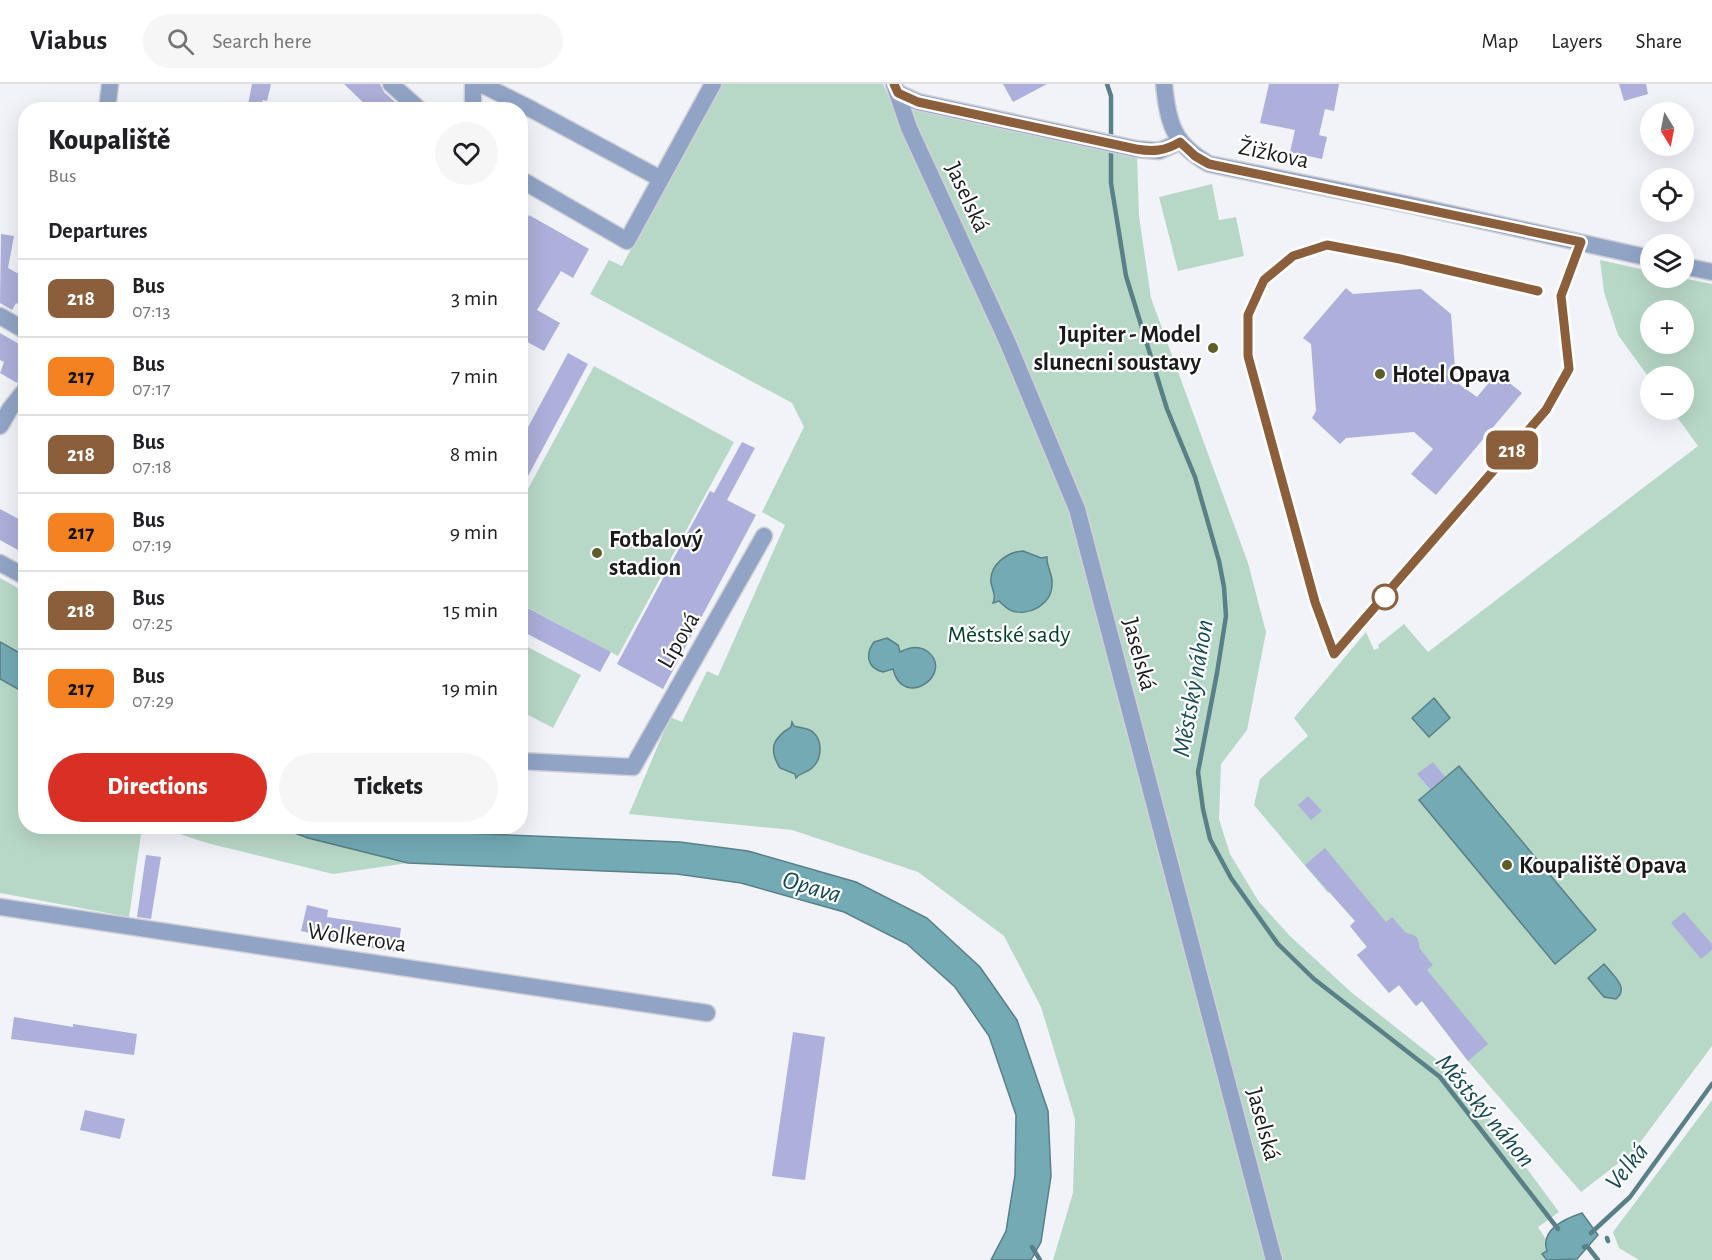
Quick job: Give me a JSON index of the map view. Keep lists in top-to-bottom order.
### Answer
{
  "streets": {
    "street": [
      "Žižkova",
      "Jaselská",
      "Lípová",
      "Wolkerova"
    ]
  },
  "water": ["Městský náhon", "Opava", "Velká"],
  "parks": ["Městské sady"],
  "places": [
    "Jupiter - Model slunecni soustavy",
    "Hotel Opava",
    "Fotbalový stadion",
    "Koupaliště Opava"
  ],
  "lines": ["bus line 218"],
  "north": "bottom",
  "page": {
    "header": "Viabus",
    "search": "Search here",
    "nav": ["Map", "Layers", "Share"],
    "on_map": "218",
    "map_buttons": ["+", "−"],
    "heading": [
      ["Koupaliště", "Bus"],
      "Departures"
    ],
    "list": [
      {
        "mark": "218",
        "name": "Bus",
        "note": "07:13",
        "value": "3 min"
      },
      {
        "mark": "217",
        "name": "Bus",
        "note": "07:17",
        "value": "7 min"
      },
      {
        "mark": "218",
        "name": "Bus",
        "note": "07:18",
        "value": "8 min"
      },
      {
        "mark": "217",
        "name": "Bus",
        "note": "07:19",
        "value": "9 min"
      },
      {
        "mark": "218",
        "name": "Bus",
        "note": "07:25",
        "value": "15 min"
      },
      {
        "mark": "217",
        "name": "Bus",
        "note": "07:29",
        "value": "19 min"
      }
    ],
    "buttons": ["Directions", "Tickets"]
  }
}
